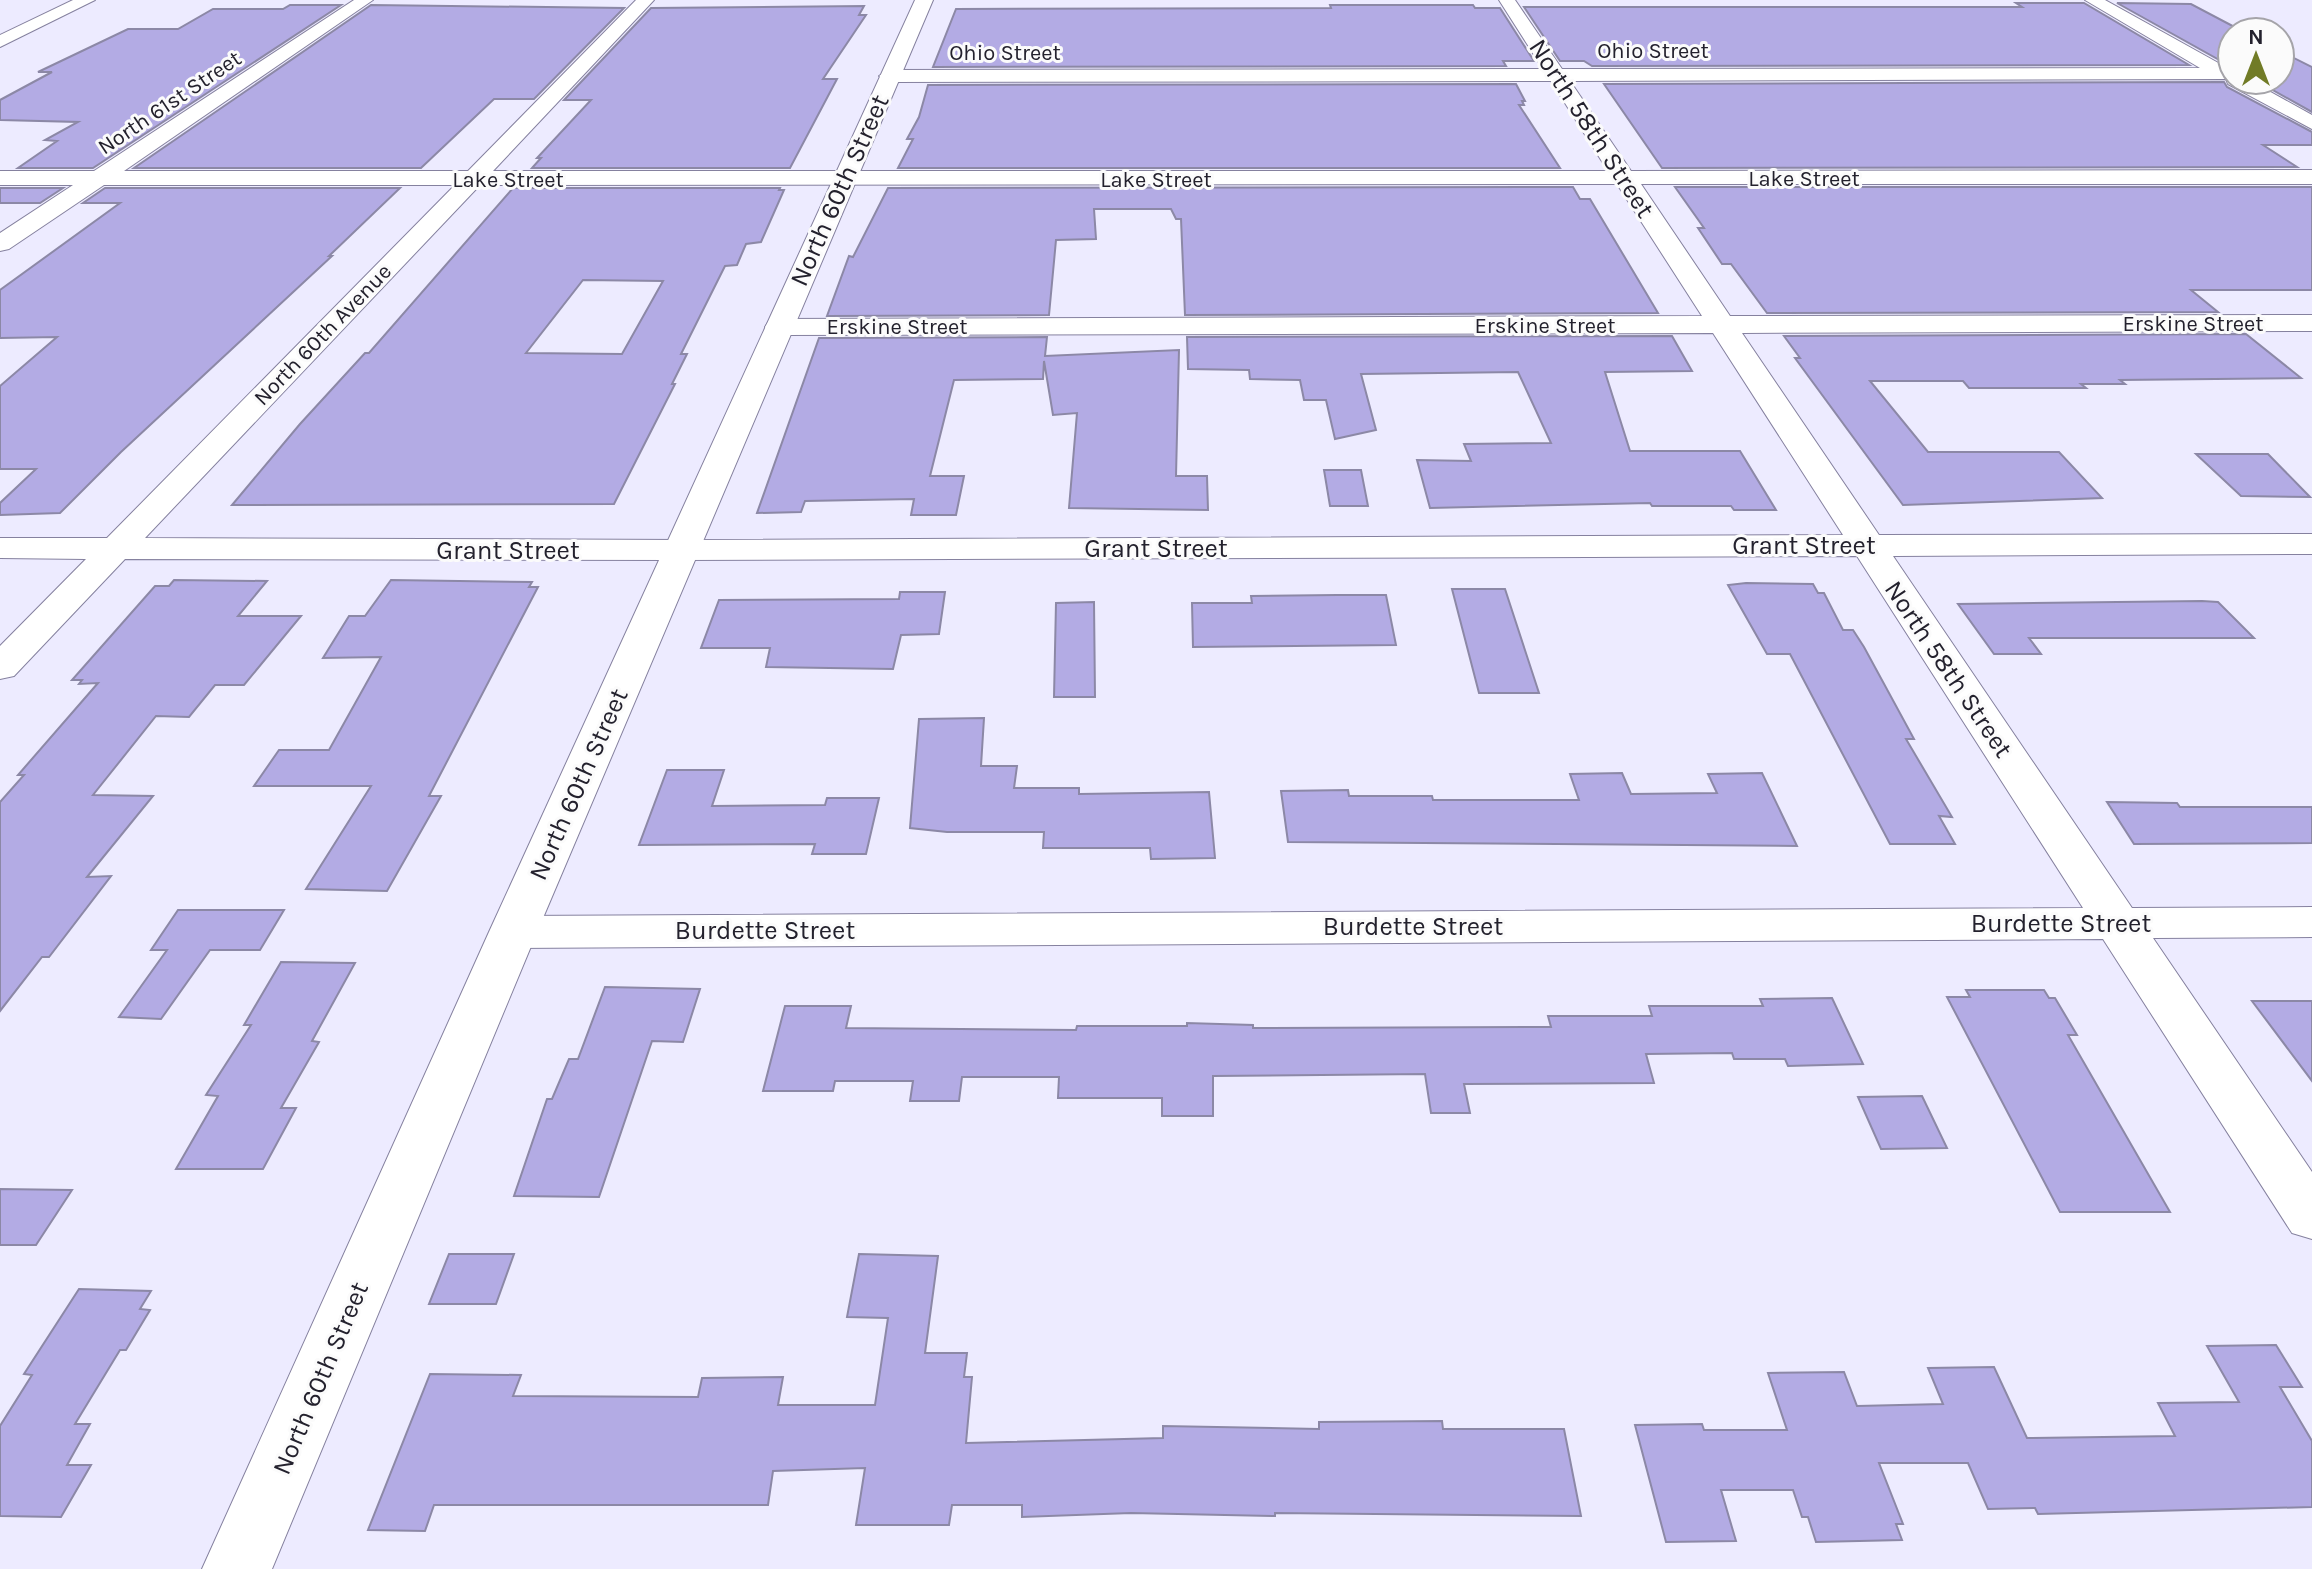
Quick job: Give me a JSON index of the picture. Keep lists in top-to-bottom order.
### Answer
{
  "streets": {
    "street": [
      "Ohio Street",
      "North 61st Street",
      "North 58th Street",
      "Lake Street",
      "North 60th Street",
      "Erskine Street",
      "North 60th Avenue",
      "Grant Street",
      "Burdette Street"
    ]
  },
  "crossings": [
    ["Ohio Street", "North 58th Street"],
    ["Ohio Street", "North 60th Street"],
    ["North 61st Street", "Lake Street"],
    ["North 58th Street", "Lake Street"],
    ["North 58th Street", "Erskine Street"],
    ["North 58th Street", "Grant Street"],
    ["North 58th Street", "Burdette Street"],
    ["Lake Street", "North 60th Street"],
    ["Lake Street", "North 60th Avenue"],
    ["North 60th Street", "Erskine Street"],
    ["North 60th Street", "Grant Street"],
    ["North 60th Street", "Burdette Street"],
    ["North 60th Avenue", "Grant Street"]
  ],
  "north": "top"
}
